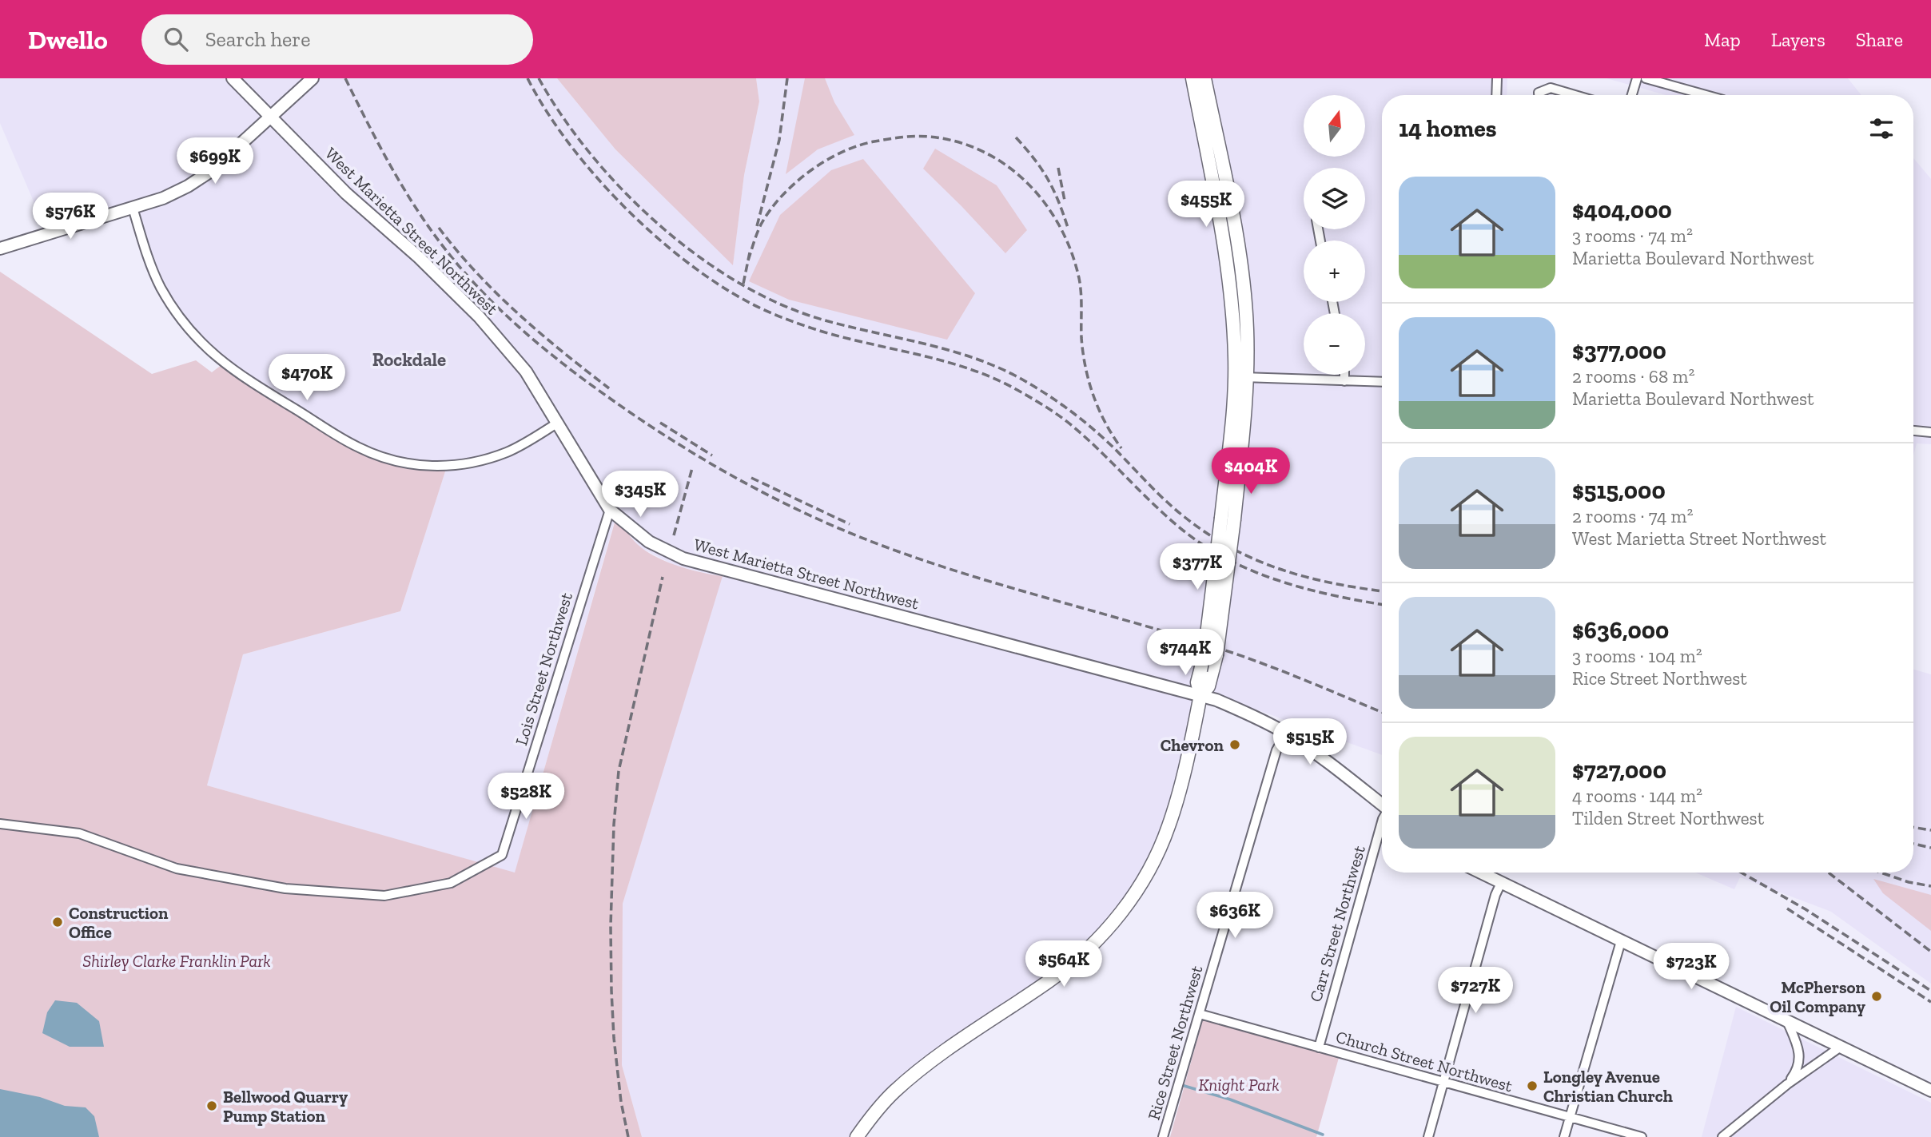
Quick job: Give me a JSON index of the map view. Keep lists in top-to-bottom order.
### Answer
{
  "streets": {
    "street": [
      "West Marietta Street Northwest",
      "Lois Street Northwest",
      "Carr Street Northwest",
      "Rice Street Northwest",
      "Church Street Northwest"
    ]
  },
  "crossings": [
    ["West Marietta Street Northwest", "Lois Street Northwest"],
    ["West Marietta Street Northwest", "Rice Street Northwest"],
    ["Carr Street Northwest", "Church Street Northwest"],
    ["Rice Street Northwest", "Church Street Northwest"]
  ],
  "districts": ["Rockdale"],
  "parks": ["Shirley Clarke Franklin Park", "Knight Park"],
  "places": [
    "Chevron",
    "Construction Office",
    "McPherson Oil Company",
    "Longley Avenue Christian Church",
    "Bellwood Quarry Pump Station"
  ],
  "north": "top",
  "page": {
    "header": "Dwello",
    "search": "Search here",
    "nav": ["Map", "Layers", "Share"],
    "map_buttons": ["+", "−"],
    "heading": "14 homes",
    "price": [
      "$699K",
      "$455K",
      "$576K",
      "$470K",
      "$404K",
      "$345K",
      "$377K",
      "$744K",
      "$515K",
      "$528K",
      "$636K",
      "$564K",
      "$723K",
      "$727K"
    ],
    "list": [
      {
        "name": "$404,000",
        "note": "3 rooms · 74 m² · Marietta Boulevard Northwest"
      },
      {
        "name": "$377,000",
        "note": "2 rooms · 68 m² · Marietta Boulevard Northwest"
      },
      {
        "name": "$515,000",
        "note": "2 rooms · 74 m² · West Marietta Street Northwest"
      },
      {
        "name": "$636,000",
        "note": "3 rooms · 104 m² · Rice Street Northwest"
      },
      {
        "name": "$727,000",
        "note": "4 rooms · 144 m² · Tilden Street Northwest"
      }
    ]
  }
}
